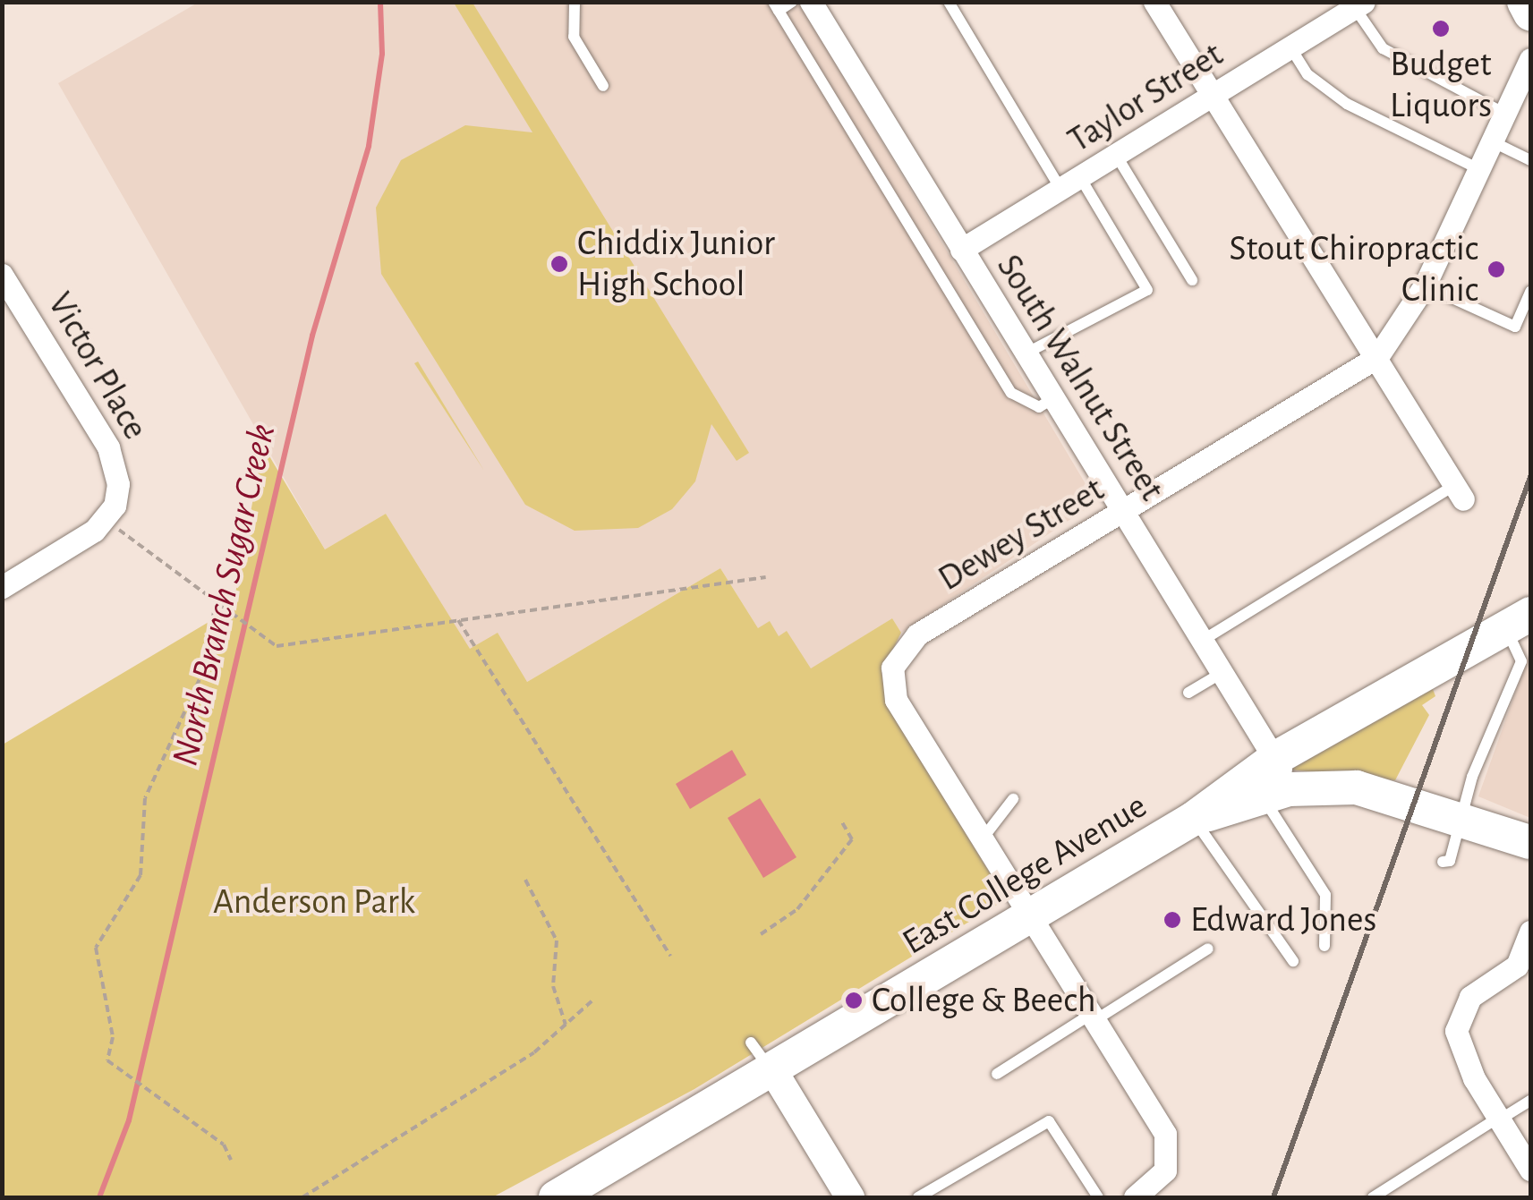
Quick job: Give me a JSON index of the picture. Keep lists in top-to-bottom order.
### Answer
{
  "streets": {
    "main road": ["East College Avenue"],
    "street": [
      "Taylor Street",
      "Victor Place",
      "South Walnut Street",
      "Dewey Street"
    ]
  },
  "crossings": [
    ["Taylor Street", "South Walnut Street"],
    ["South Walnut Street", "Dewey Street"],
    ["South Walnut Street", "East College Avenue"]
  ],
  "water": ["North Branch Sugar Creek"],
  "parks": ["Anderson Park"],
  "places": [
    "Budget Liquors",
    "Chiddix Junior High School",
    "Stout Chiropractic Clinic",
    "Edward Jones",
    "College & Beech"
  ]
}
